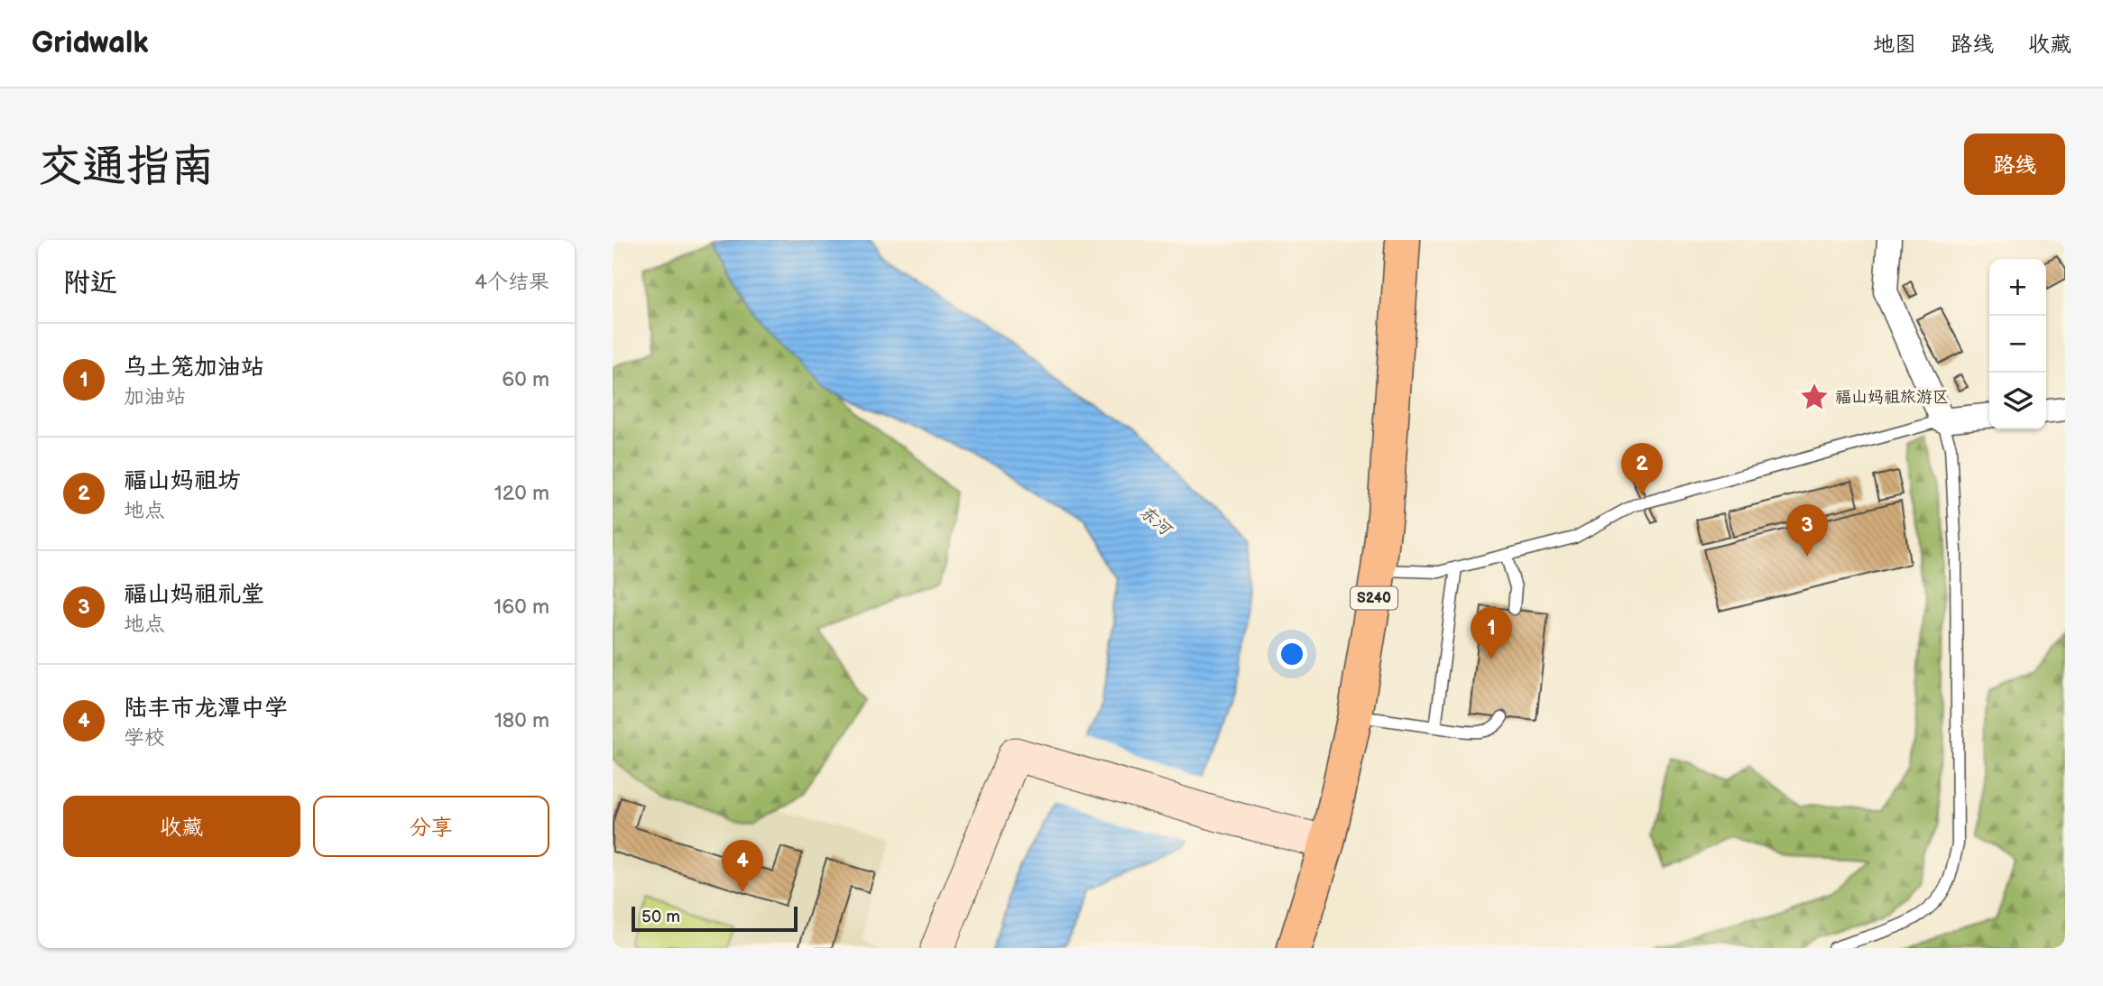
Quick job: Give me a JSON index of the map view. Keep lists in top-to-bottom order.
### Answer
{
  "streets": {
    "main road": ["S240"]
  },
  "water": ["东河"],
  "places": {
    "place": ["福山妈祖旅游区"]
  },
  "scale_bar": "50 m",
  "page": {
    "header": "Gridwalk",
    "nav": ["地图", "路线", "收藏"],
    "buttons": [
      "路线",
      ["收藏", "分享"]
    ],
    "title": "交通指南",
    "heading": ["附近", "4个结果"],
    "map_buttons": ["+", "−"],
    "list": [
      {
        "mark": "1",
        "name": "乌土笼加油站",
        "note": "加油站",
        "value": "60 m"
      },
      {
        "mark": "2",
        "name": "福山妈祖坊",
        "note": "地点",
        "value": "120 m"
      },
      {
        "mark": "3",
        "name": "福山妈祖礼堂",
        "note": "地点",
        "value": "160 m"
      },
      {
        "mark": "4",
        "name": "陆丰市龙潭中学",
        "note": "学校",
        "value": "180 m"
      }
    ],
    "pins": [
      "2",
      "3",
      "1",
      "4"
    ],
    "scale": "50 m"
  }
}
